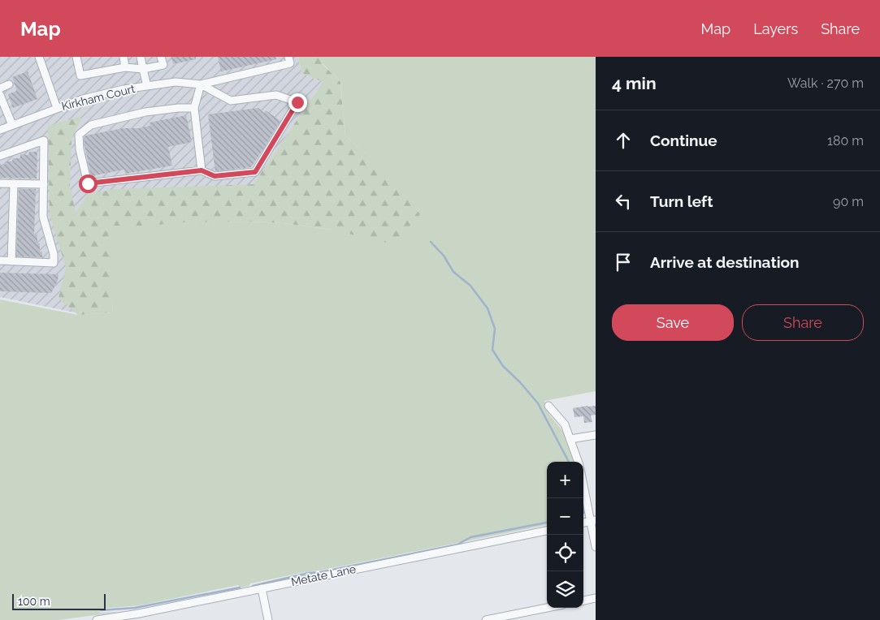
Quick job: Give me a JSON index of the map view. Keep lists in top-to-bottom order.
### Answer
{
  "streets": {
    "street": ["Kirkham Court", "Metate Lane"]
  },
  "scale_bar": "100 m",
  "page": {
    "header": "Map",
    "nav": ["Map", "Layers", "Share"],
    "heading": ["4 min", "Walk · 270 m"],
    "list": [
      ["Continue", "180 m"],
      ["Turn left", "90 m"],
      "Arrive at destination"
    ],
    "buttons": ["Save", "Share"],
    "map_buttons": ["+", "−"],
    "scale": "100 m"
  }
}
